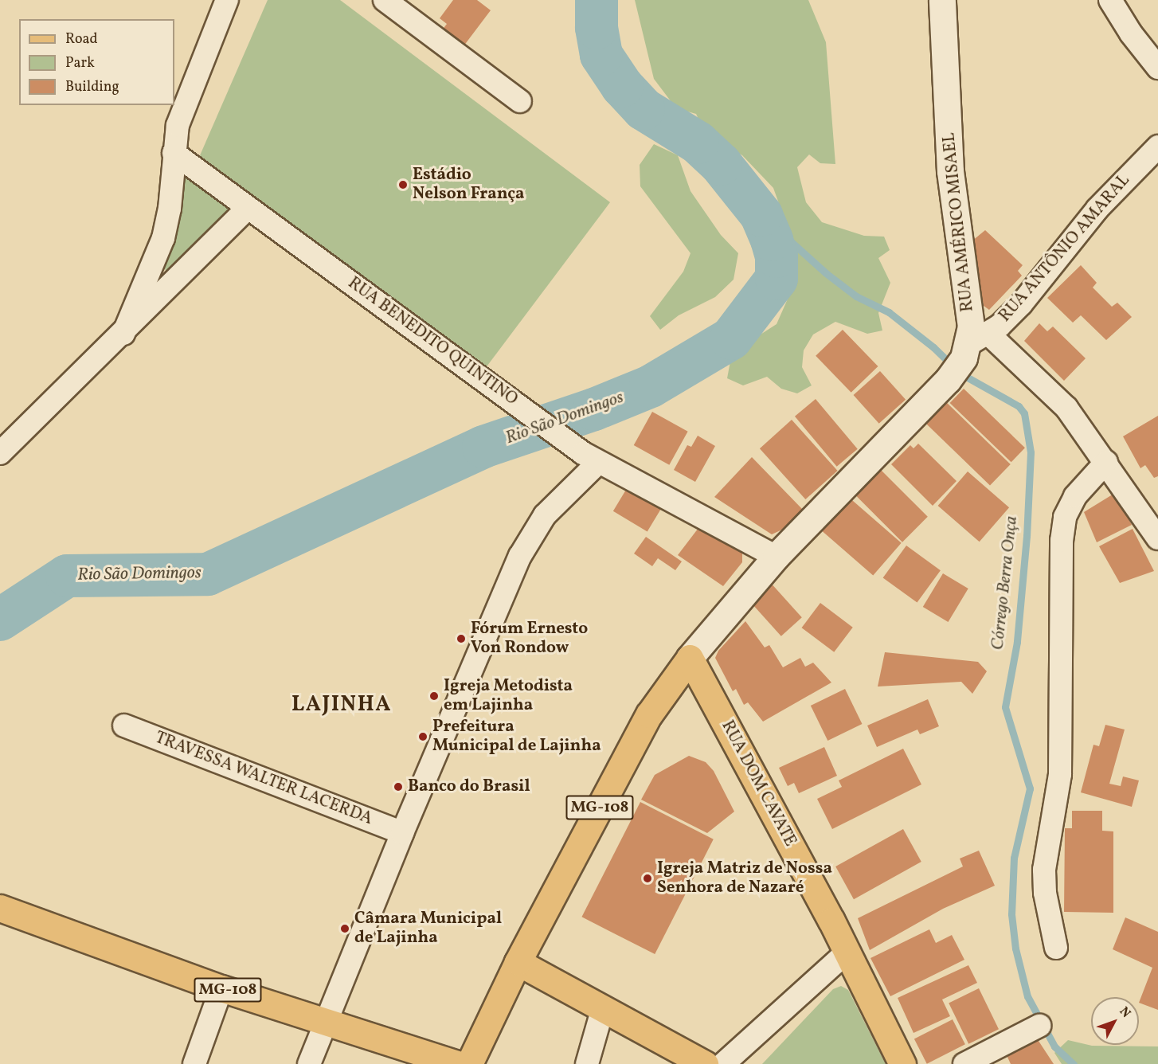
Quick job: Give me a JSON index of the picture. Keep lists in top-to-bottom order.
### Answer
{
  "streets": {
    "main road": ["RUA AMÉRICO MISAEL", "RUA DOM CAVATE", "MG-108"],
    "street": ["RUA ANTÔNIO AMARAL", "RUA BENEDITO QUINTINO", "TRAVESSA WALTER LACERDA"]
  },
  "crossings": [
    ["RUA AMÉRICO MISAEL", "RUA ANTÔNIO AMARAL"],
    ["RUA DOM CAVATE", "MG-108"]
  ],
  "districts": ["LAJINHA"],
  "water": ["Rio São Domingos", "Córrego Berra Onça"],
  "places": [
    "Estádio Nelson França",
    "Fórum Ernesto Von Rondow",
    "Igreja Metodista em Lajinha",
    "Prefeitura Municipal de Lajinha",
    "Banco do Brasil",
    "Igreja Matriz de Nossa Senhora de Nazaré",
    "Câmara Municipal de Lajinha"
  ],
  "legend": ["Road", "Park", "Building"],
  "north": "top right"
}
